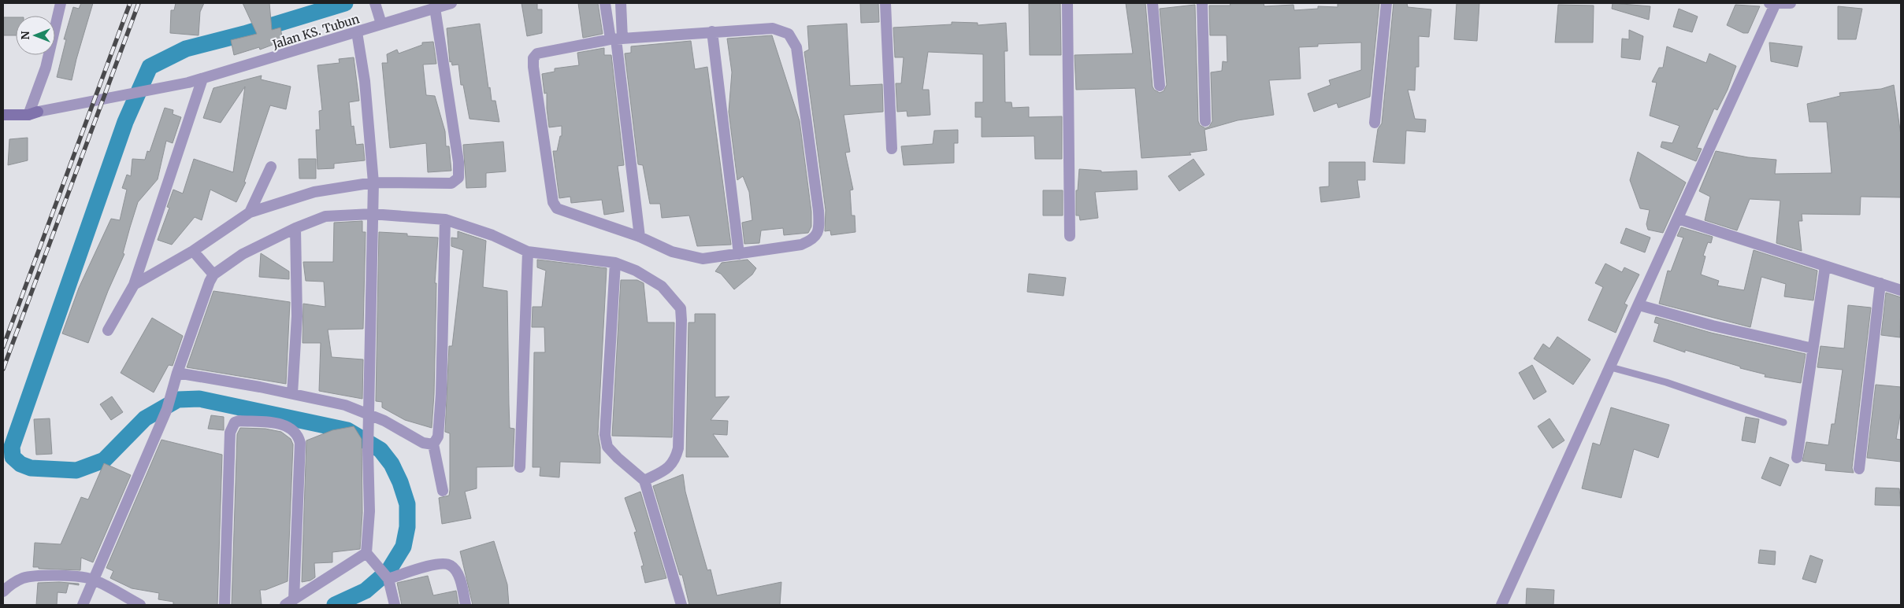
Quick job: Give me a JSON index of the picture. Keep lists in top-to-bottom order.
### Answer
{
  "streets": {
    "street": ["Jalan KS. Tubun"]
  },
  "north": "left"
}
